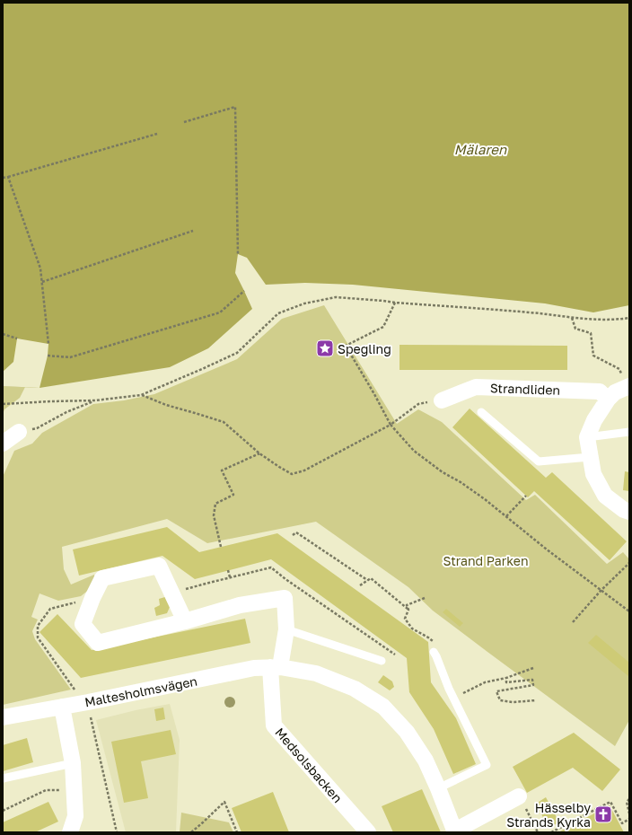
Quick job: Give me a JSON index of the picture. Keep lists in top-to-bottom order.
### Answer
{
  "streets": {
    "street": ["Strandliden", "Maltesholmsvägen", "Medsolsbacken"]
  },
  "crossings": [
    ["Maltesholmsvägen", "Medsolsbacken"]
  ],
  "water": ["Mälaren"],
  "parks": ["Strand Parken"],
  "places": {
    "place": ["Spegling"],
    "church": ["Hässelby Strands Kyrka"]
  }
}
